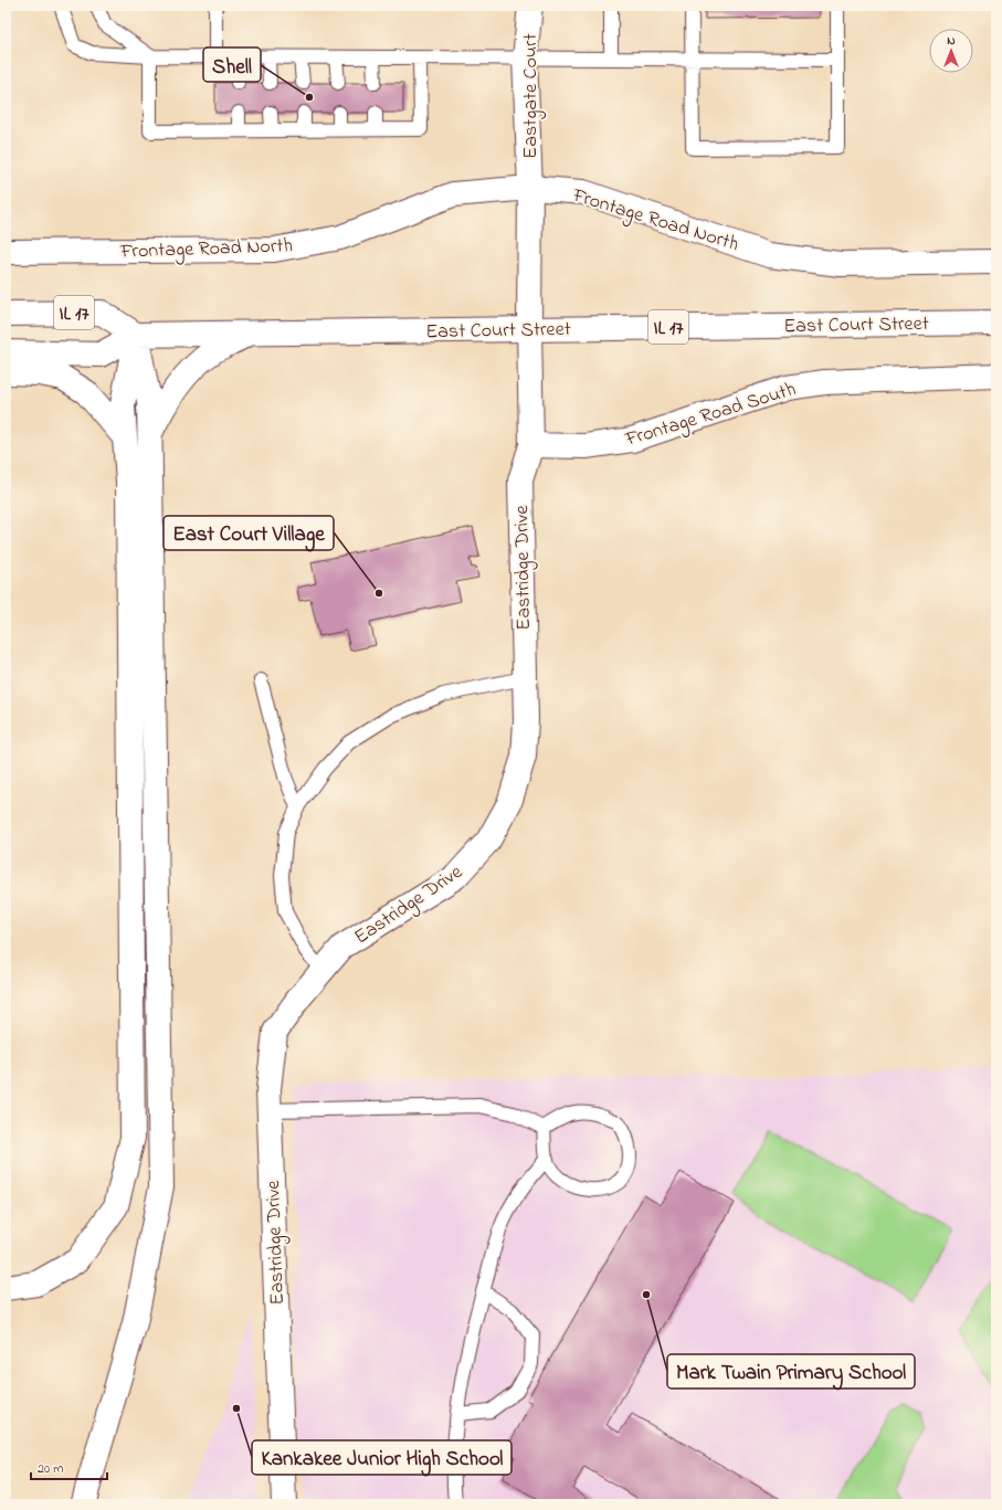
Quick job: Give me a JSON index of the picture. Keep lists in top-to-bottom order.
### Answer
{
  "streets": {
    "main road": [
      "Eastgate Court",
      "Frontage Road North",
      "IL 17",
      "East Court Street",
      "Frontage Road South",
      "Eastridge Drive"
    ]
  },
  "crossings": [
    ["Eastgate Court", "Frontage Road North"],
    ["Eastgate Court", "Eastridge Drive"],
    ["Frontage Road North", "Eastridge Drive"],
    ["IL 17", "East Court Street"],
    ["East Court Street", "Eastridge Drive"],
    ["Frontage Road South", "Eastridge Drive"]
  ],
  "places": [
    "Shell",
    "East Court Village",
    "Mark Twain Primary School",
    "Kankakee Junior High School"
  ],
  "scale_bar": "20 m",
  "north": "top"
}
